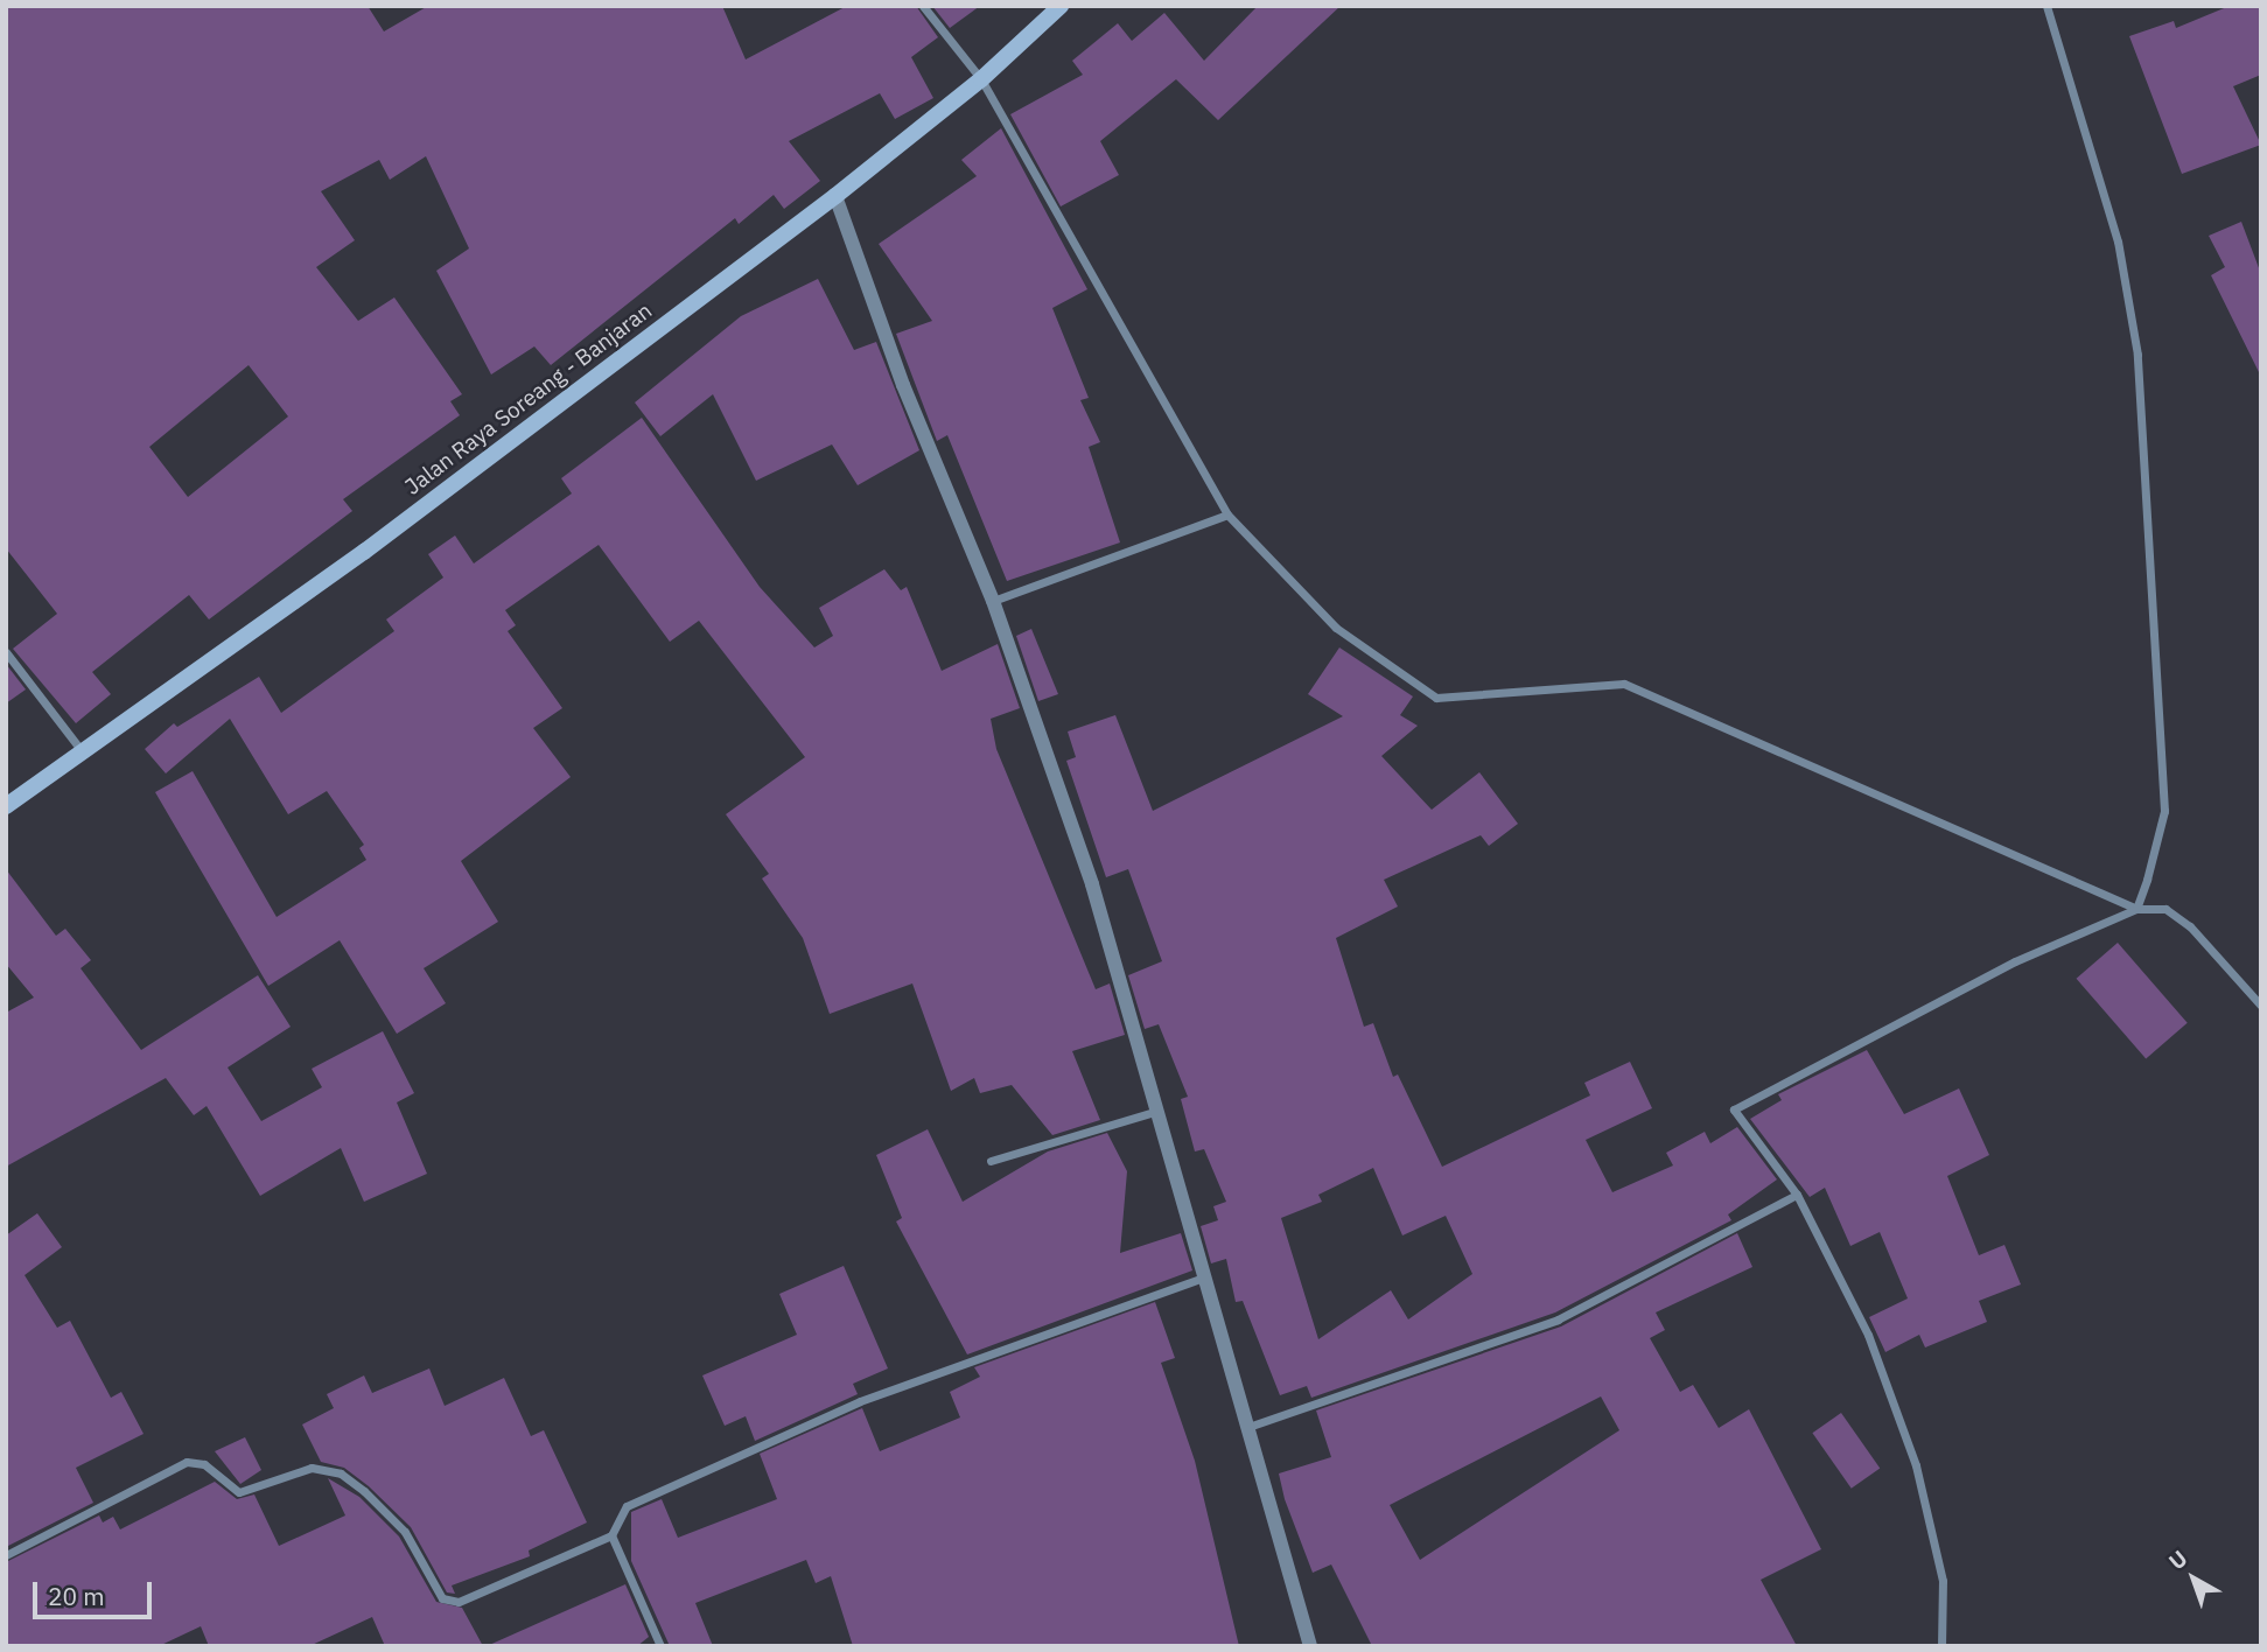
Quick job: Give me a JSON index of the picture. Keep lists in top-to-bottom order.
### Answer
{
  "streets": {
    "main road": ["Jalan Raya Soreang - Banjaran"]
  },
  "scale_bar": "20 m",
  "north": "top left"
}
